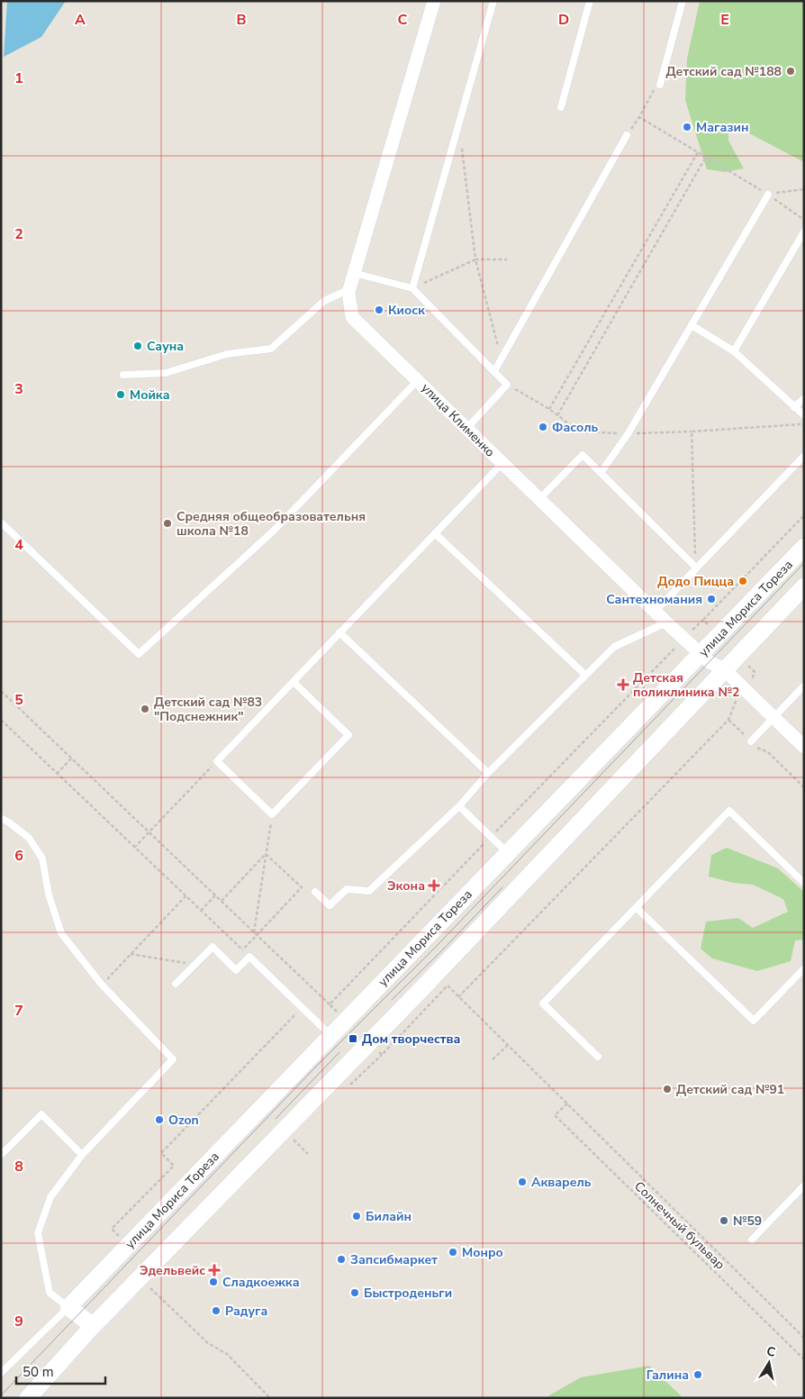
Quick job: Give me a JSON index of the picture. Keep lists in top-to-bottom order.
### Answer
{
  "streets": {
    "street": ["улица Клименко", "улица Мориса Тореза"],
    "path": ["Солнечный бульвар"]
  },
  "crossings": [
    ["улица Клименко", "улица Мориса Тореза"]
  ],
  "places": {
    "other": [
      "Детский сад №188",
      "Магазин",
      "Киоск",
      "Сауна",
      "Мойка",
      "Фасоль",
      "Средняя общеобразовательня школа №18",
      "Додо Пицца",
      "Сантехномания",
      "Детский сад №83 \"Подснежник\"",
      "Детский сад №91",
      "Ozon",
      "Акварель",
      "Билайн",
      "№59",
      "Монро",
      "Запсибмаркет",
      "Сладкоежка",
      "Быстроденьги",
      "Радуга",
      "Галина"
    ],
    "health": ["Детская поликлиника №2", "Экона", "Эдельвейс"],
    "transit": ["Дом творчества"]
  },
  "scale_bar": "50 m",
  "north": "top",
  "grid": {
    "columns": [
      "A",
      "B",
      "C",
      "D",
      "E"
    ],
    "rows": [
      "1",
      "2",
      "3",
      "4",
      "5",
      "6",
      "7",
      "8",
      "9"
    ]
  }
}
